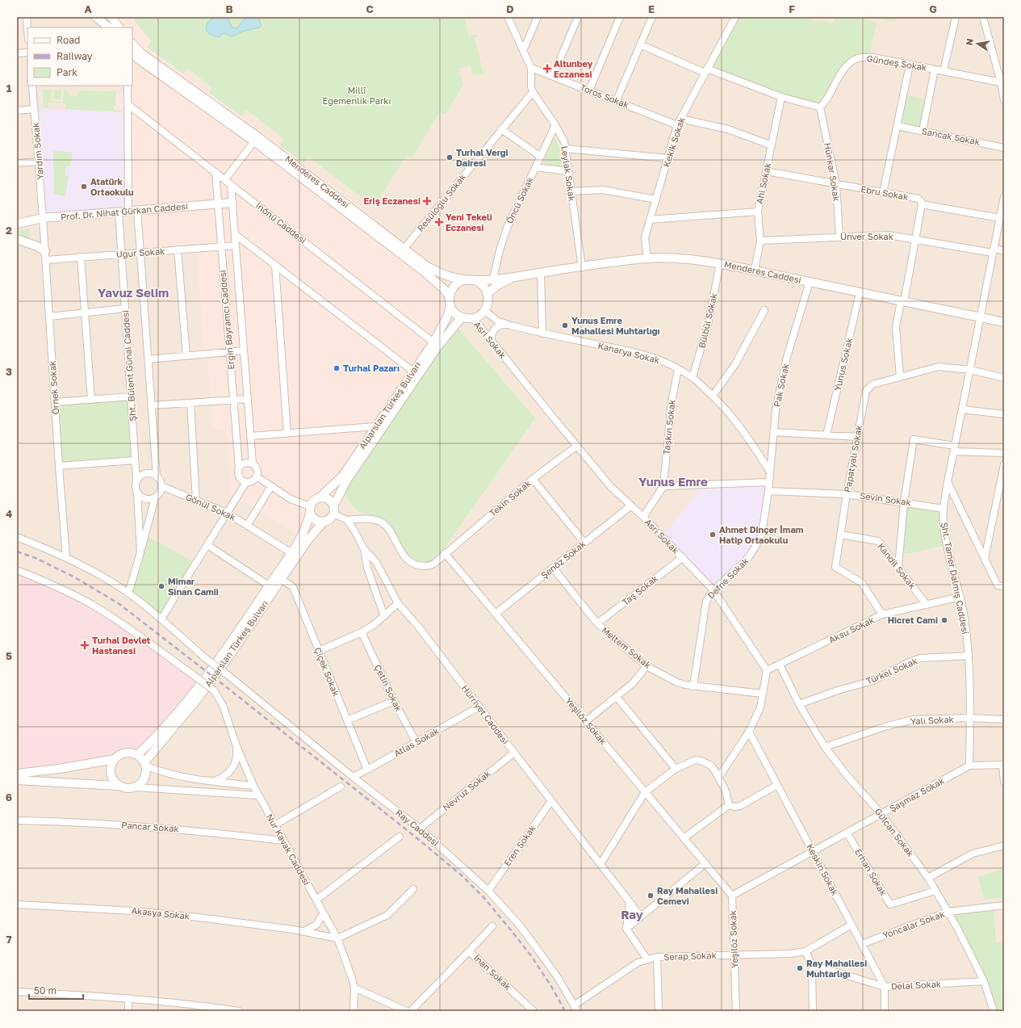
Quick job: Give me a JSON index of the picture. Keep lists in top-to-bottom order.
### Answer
{
  "streets": {
    "street": [
      "Gündeş Sokak",
      "Toros Sokak",
      "Sancak Sokak",
      "Kekik Sokak",
      "Yardım Sokak",
      "Hünkar Sokak",
      "Leylak Sokak",
      "Menderes Caddesi",
      "Ahi Sokak",
      "Ebru Sokak",
      "Öncü Sokak",
      "Resüloğlu Sokak",
      "Prof. Dr. Nihat Gürkan Caddesi",
      "İnönü Caddesi",
      "Ünver Sokak",
      "Uğur Sokak",
      "Ergin Bayramcı Caddesi",
      "Bülbül Sokak",
      "Asri Sokak",
      "Kanarya Sokak",
      "Yunus Sokak",
      "Şht. Bülent Günal Caddesi",
      "Pak Sokak",
      "Örnek Sokak",
      "Alparslan Türkeş Bulvarı",
      "Taşkın Sokak",
      "Papatyalı Sokak",
      "Tekin Sokak",
      "Sevin Sokak",
      "Gönül Sokak",
      "Şenöz Sokak",
      "Kandil Sokak",
      "Defne Sokak",
      "Şht. Tamer Dalmış Caddesi",
      "Taş Sokak",
      "Aksu Sokak",
      "Meltem Sokak",
      "Türkel Sokak",
      "Çiçek Sokak",
      "Çetin Sokak",
      "Hürriyet Caddesi",
      "Yalı Sokak",
      "Yeşilöz Sokak",
      "Atlas Sokak",
      "Nevruz Sokak",
      "Şaşmaz Sokak",
      "Pancar Sokak",
      "Ray Caddesi",
      "Gülcan Sokak",
      "Eren Sokak",
      "Nur Kavak Caddesi",
      "Keskin Sokak",
      "Erhan Sokak",
      "Akasya Sokak",
      "Yoncalar Sokak",
      "Serap Sokak",
      "İnan Sokak",
      "Delal Sokak"
    ]
  },
  "crossings": [
    ["Gündeş Sokak", "Hünkar Sokak"],
    ["Toros Sokak", "Kekik Sokak"],
    ["Toros Sokak", "Leylak Sokak"],
    ["Kekik Sokak", "Menderes Caddesi"],
    ["Yardım Sokak", "Prof. Dr. Nihat Gürkan Caddesi"],
    ["Yardım Sokak", "Örnek Sokak"],
    ["Hünkar Sokak", "Ebru Sokak"],
    ["Hünkar Sokak", "Ünver Sokak"],
    ["Leylak Sokak", "Menderes Caddesi"],
    ["Leylak Sokak", "Öncü Sokak"],
    ["Leylak Sokak", "Resüloğlu Sokak"],
    ["Menderes Caddesi", "Ahi Sokak"],
    ["Menderes Caddesi", "Öncü Sokak"],
    ["Menderes Caddesi", "Resüloğlu Sokak"],
    ["Menderes Caddesi", "Bülbül Sokak"],
    ["Menderes Caddesi", "Asri Sokak"],
    ["Menderes Caddesi", "Kanarya Sokak"],
    ["Menderes Caddesi", "Yunus Sokak"],
    ["Menderes Caddesi", "Pak Sokak"],
    ["Menderes Caddesi", "Alparslan Türkeş Bulvarı"],
    ["Menderes Caddesi", "Şht. Tamer Dalmış Caddesi"],
    ["Ahi Sokak", "Ebru Sokak"],
    ["Ahi Sokak", "Ünver Sokak"],
    ["Ebru Sokak", "Şht. Tamer Dalmış Caddesi"],
    ["Prof. Dr. Nihat Gürkan Caddesi", "Ergin Bayramcı Caddesi"],
    ["Prof. Dr. Nihat Gürkan Caddesi", "Şht. Bülent Günal Caddesi"],
    ["Prof. Dr. Nihat Gürkan Caddesi", "Örnek Sokak"],
    ["İnönü Caddesi", "Ergin Bayramcı Caddesi"],
    ["İnönü Caddesi", "Alparslan Türkeş Bulvarı"],
    ["Ünver Sokak", "Şht. Tamer Dalmış Caddesi"],
    ["Uğur Sokak", "Ergin Bayramcı Caddesi"],
    ["Uğur Sokak", "Şht. Bülent Günal Caddesi"],
    ["Uğur Sokak", "Örnek Sokak"],
    ["Bülbül Sokak", "Kanarya Sokak"],
    ["Asri Sokak", "Kanarya Sokak"],
    ["Asri Sokak", "Alparslan Türkeş Bulvarı"],
    ["Asri Sokak", "Taşkın Sokak"],
    ["Asri Sokak", "Tekin Sokak"],
    ["Asri Sokak", "Şenöz Sokak"],
    ["Asri Sokak", "Defne Sokak"],
    ["Asri Sokak", "Taş Sokak"],
    ["Asri Sokak", "Aksu Sokak"],
    ["Kanarya Sokak", "Pak Sokak"],
    ["Kanarya Sokak", "Alparslan Türkeş Bulvarı"],
    ["Kanarya Sokak", "Taşkın Sokak"],
    ["Şht. Bülent Günal Caddesi", "Gönül Sokak"],
    ["Pak Sokak", "Sevin Sokak"],
    ["Pak Sokak", "Defne Sokak"],
    ["Örnek Sokak", "Ray Caddesi"],
    ["Alparslan Türkeş Bulvarı", "Gönül Sokak"],
    ["Alparslan Türkeş Bulvarı", "Çiçek Sokak"],
    ["Alparslan Türkeş Bulvarı", "Nur Kavak Caddesi"],
    ["Papatyalı Sokak", "Sevin Sokak"],
    ["Papatyalı Sokak", "Kandil Sokak"],
    ["Papatyalı Sokak", "Şht. Tamer Dalmış Caddesi"],
    ["Papatyalı Sokak", "Aksu Sokak"],
    ["Tekin Sokak", "Yeşilöz Sokak"],
    ["Sevin Sokak", "Defne Sokak"],
    ["Sevin Sokak", "Şht. Tamer Dalmış Caddesi"],
    ["Şenöz Sokak", "Meltem Sokak"],
    ["Şenöz Sokak", "Yeşilöz Sokak"],
    ["Kandil Sokak", "Aksu Sokak"],
    ["Defne Sokak", "Meltem Sokak"],
    ["Şht. Tamer Dalmış Caddesi", "Aksu Sokak"],
    ["Şht. Tamer Dalmış Caddesi", "Türkel Sokak"],
    ["Şht. Tamer Dalmış Caddesi", "Yalı Sokak"],
    ["Şht. Tamer Dalmış Caddesi", "Şaşmaz Sokak"],
    ["Taş Sokak", "Meltem Sokak"],
    ["Aksu Sokak", "Gülcan Sokak"],
    ["Türkel Sokak", "Gülcan Sokak"],
    ["Çiçek Sokak", "Atlas Sokak"],
    ["Çetin Sokak", "Atlas Sokak"],
    ["Hürriyet Caddesi", "Atlas Sokak"],
    ["Hürriyet Caddesi", "Nevruz Sokak"],
    ["Hürriyet Caddesi", "Eren Sokak"],
    ["Yalı Sokak", "Gülcan Sokak"],
    ["Yeşilöz Sokak", "Şaşmaz Sokak"],
    ["Yeşilöz Sokak", "Serap Sokak"],
    ["Atlas Sokak", "Ray Caddesi"],
    ["Nevruz Sokak", "Ray Caddesi"],
    ["Şaşmaz Sokak", "Gülcan Sokak"],
    ["Şaşmaz Sokak", "Keskin Sokak"],
    ["Şaşmaz Sokak", "Erhan Sokak"],
    ["Pancar Sokak", "Nur Kavak Caddesi"],
    ["Ray Caddesi", "Eren Sokak"],
    ["Ray Caddesi", "Serap Sokak"],
    ["Gülcan Sokak", "Erhan Sokak"],
    ["Gülcan Sokak", "Yoncalar Sokak"],
    ["Gülcan Sokak", "Delal Sokak"],
    ["Nur Kavak Caddesi", "Akasya Sokak"],
    ["Keskin Sokak", "Yoncalar Sokak"],
    ["Keskin Sokak", "Serap Sokak"],
    ["Keskin Sokak", "Delal Sokak"]
  ],
  "districts": ["Yavuz Selim", "Yunus Emre", "Ray"],
  "parks": ["Millî Egemenlik Parkı"],
  "places": {
    "health": [
      "Altunbey Eczanesi",
      "Eriş Eczanesi",
      "Yeni Tekeli Eczanesi",
      "Turhal Devlet Hastanesi"
    ],
    "other": [
      "Turhal Vergi Dairesi",
      "Atatürk Ortaokulu",
      "Yunus Emre Mahallesi Muhtarlığı",
      "Turhal Pazarı",
      "Ahmet Dinçer İmam Hatip Ortaokulu",
      "Mimar Sinan Camii",
      "Hicret Cami",
      "Ray Mahallesi Cemevi",
      "Ray Mahallesi Muhtarlığı"
    ]
  },
  "legend": ["Road", "Railway", "Park"],
  "scale_bar": "50 m",
  "north": "left",
  "grid": {
    "columns": [
      "A",
      "B",
      "C",
      "D",
      "E",
      "F",
      "G"
    ],
    "rows": [
      "1",
      "2",
      "3",
      "4",
      "5",
      "6",
      "7"
    ]
  }
}
